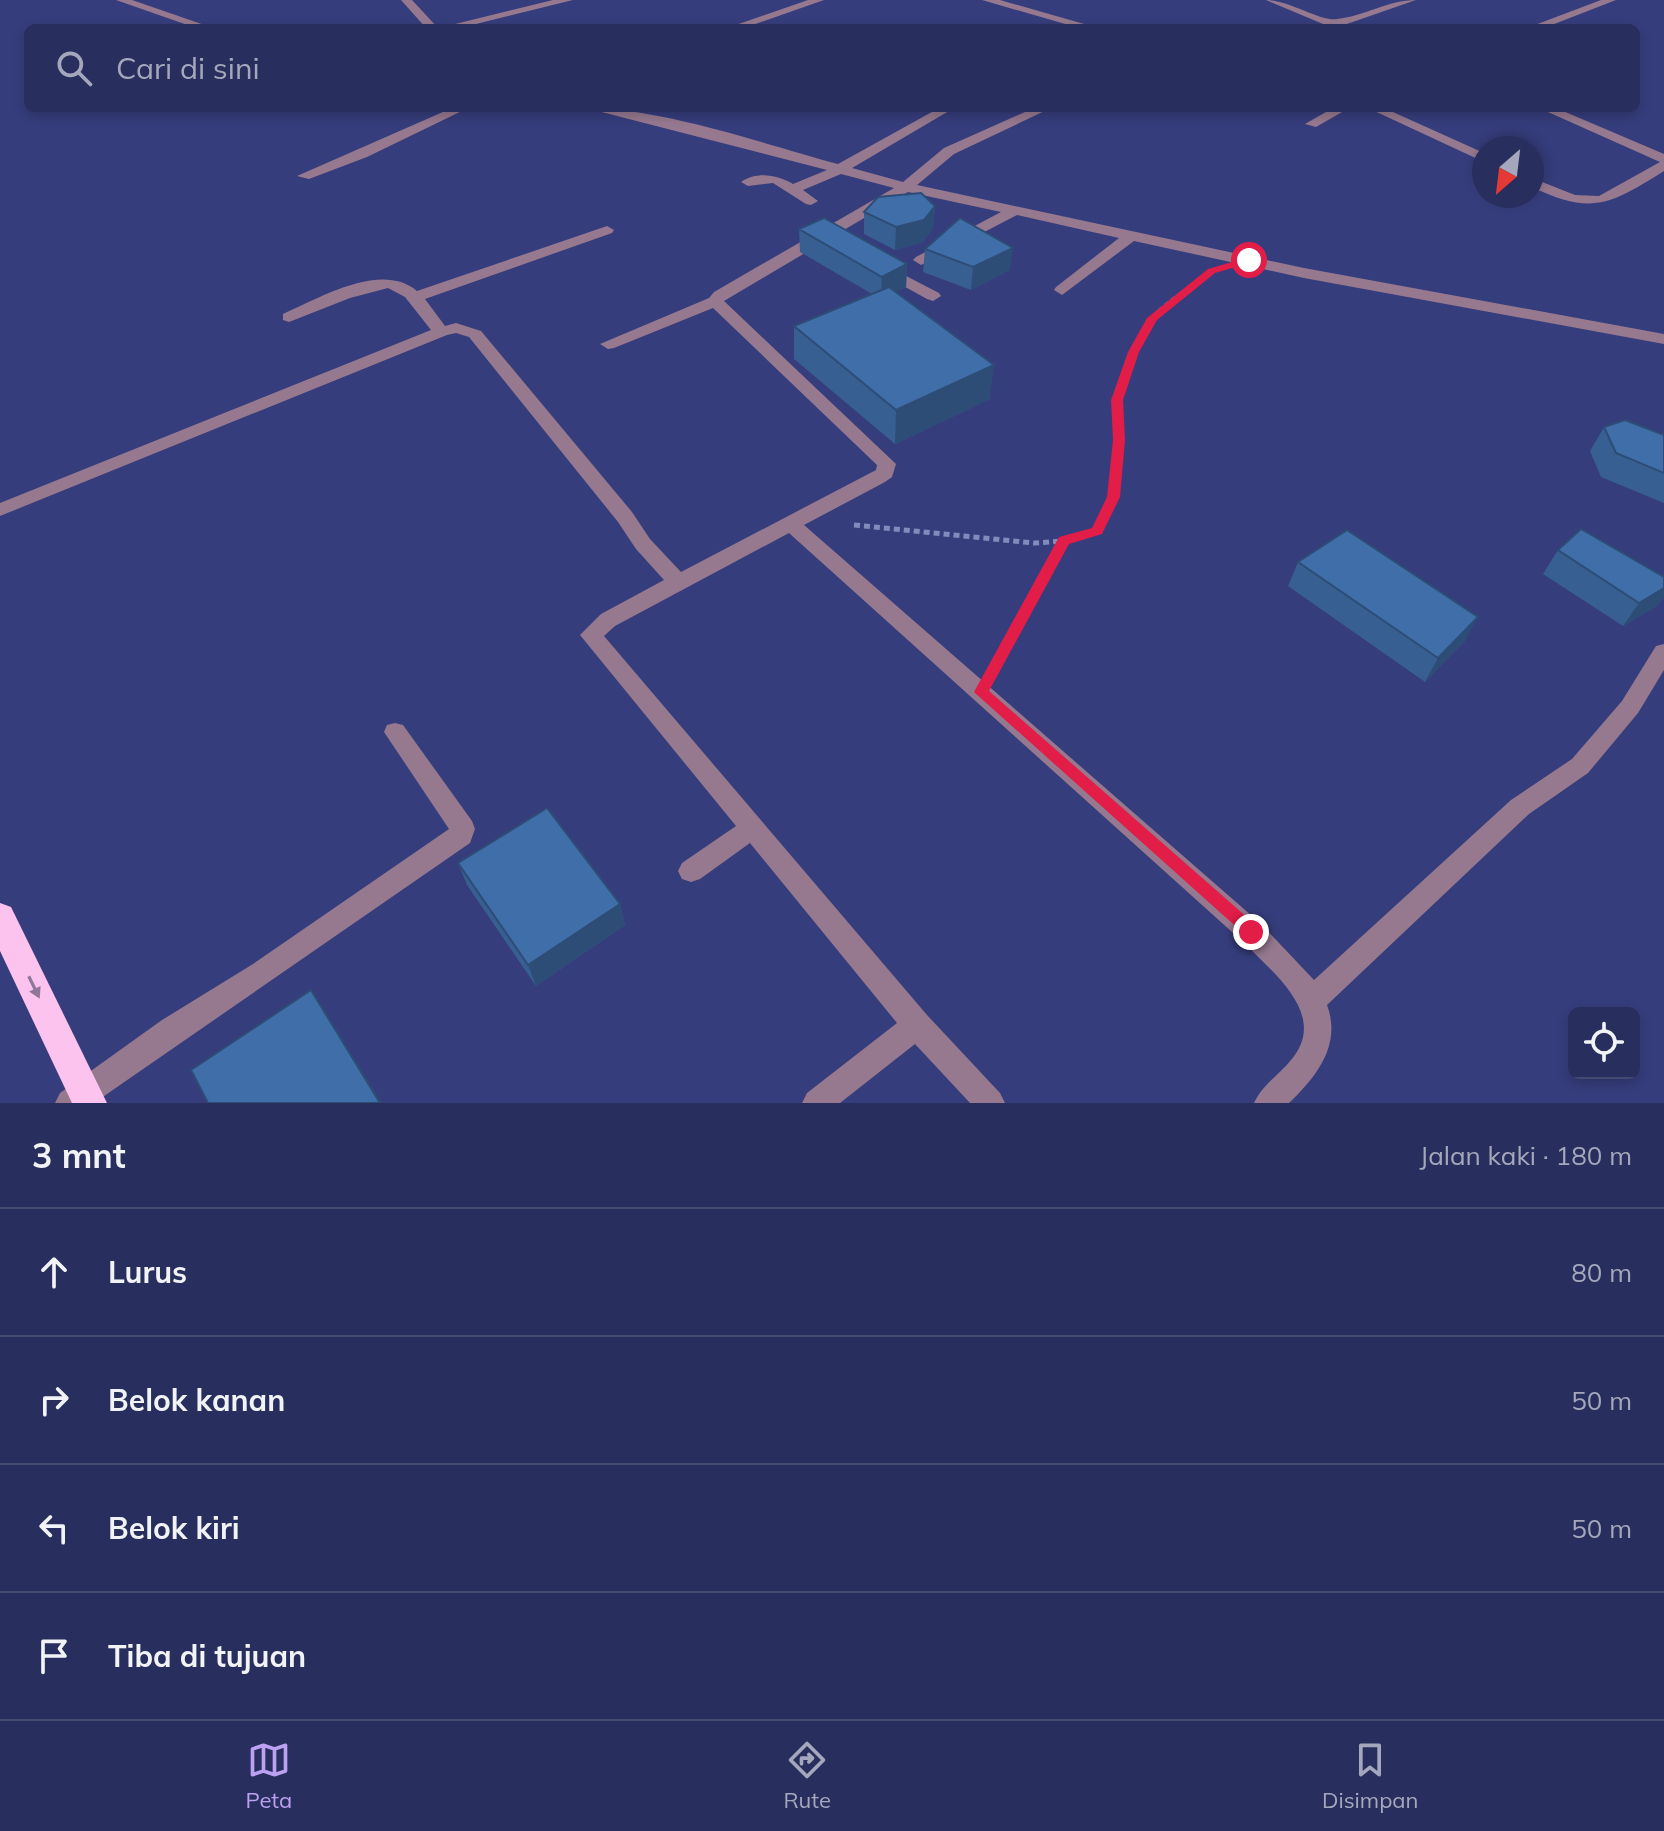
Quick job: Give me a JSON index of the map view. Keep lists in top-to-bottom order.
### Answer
{
  "north": "bottom left",
  "page": {
    "search": "Cari di sini",
    "heading": ["3 mnt", "Jalan kaki · 180 m"],
    "list": [
      ["Lurus", "80 m"],
      ["Belok kanan", "50 m"],
      ["Belok kiri", "50 m"],
      "Tiba di tujuan"
    ],
    "nav": ["Peta", "Rute", "Disimpan"]
  }
}
